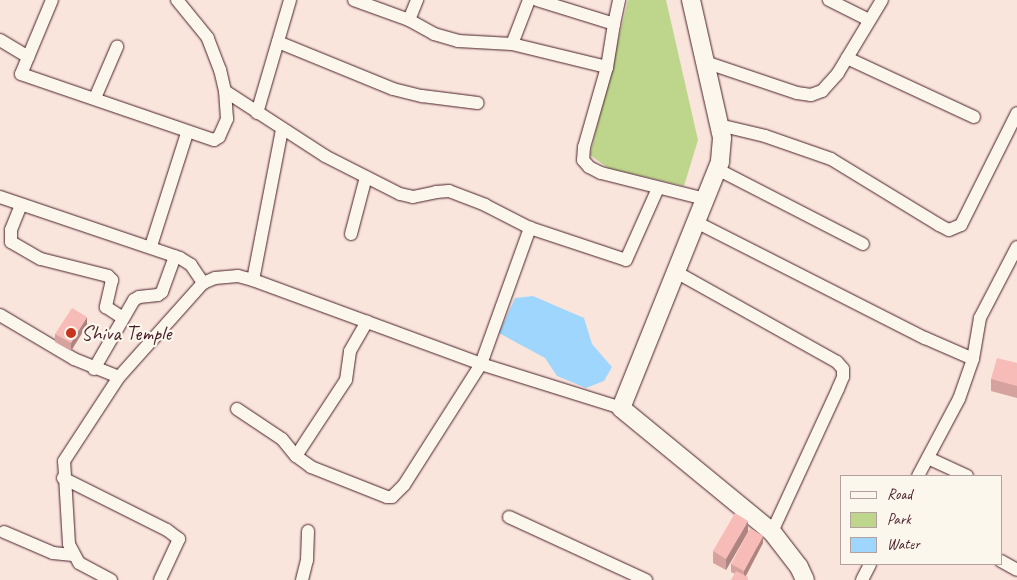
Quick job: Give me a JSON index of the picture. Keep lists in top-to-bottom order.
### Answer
{
  "places": ["Shiva Temple"],
  "legend": ["Road", "Park", "Water"]
}
